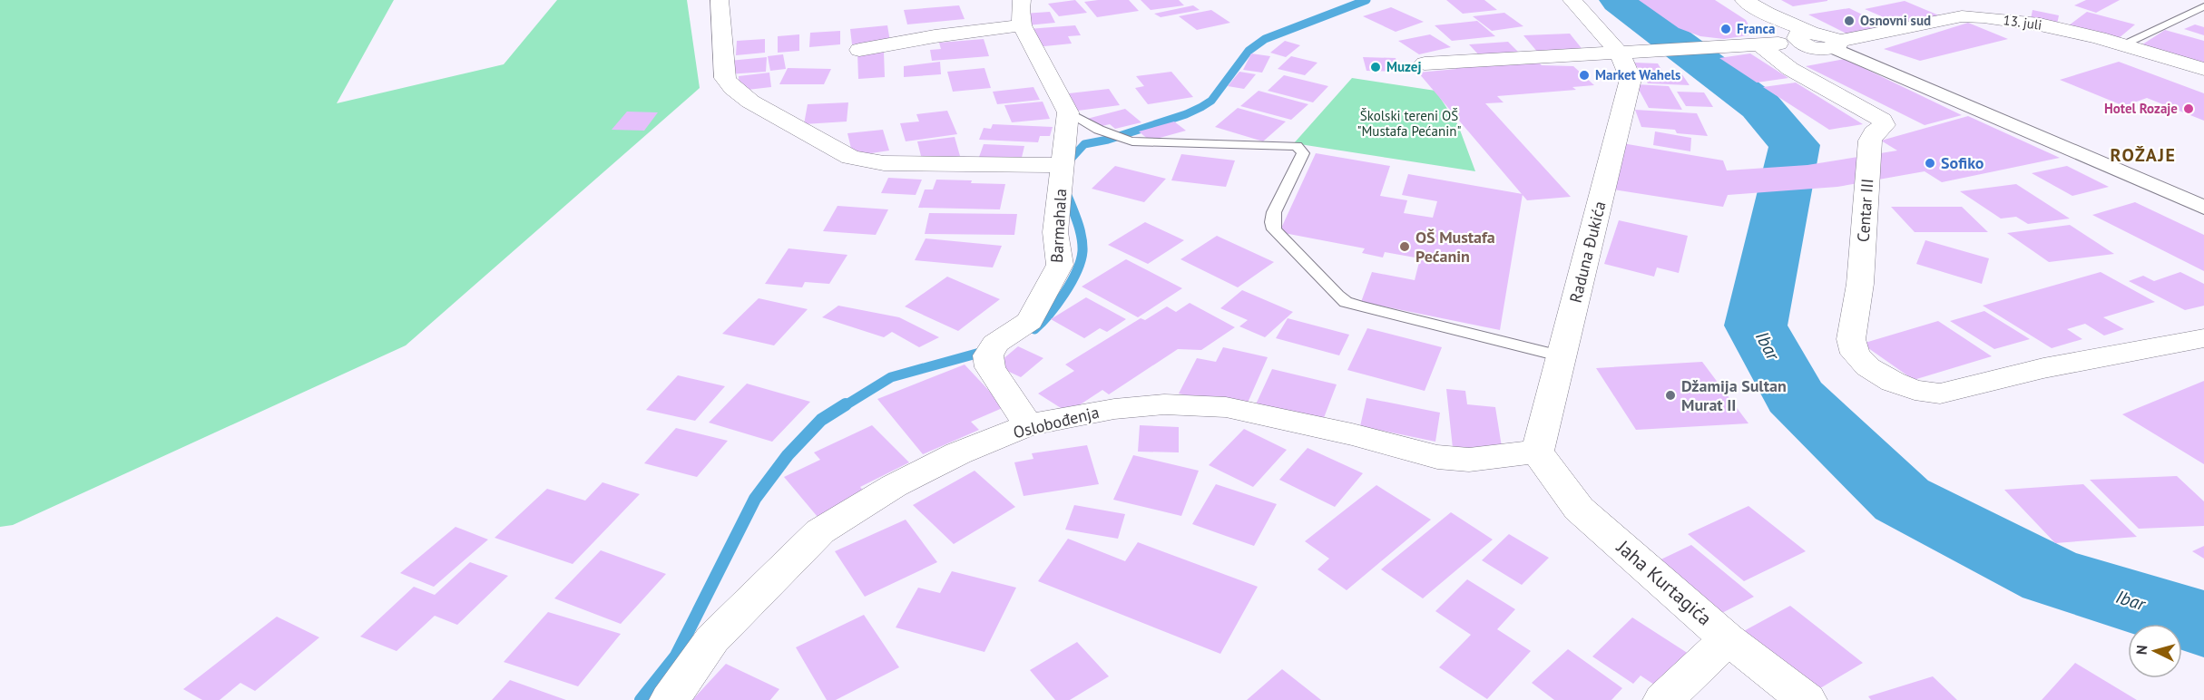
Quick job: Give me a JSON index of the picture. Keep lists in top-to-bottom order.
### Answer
{
  "streets": {
    "street": [
      "13. juli",
      "Centar III",
      "Barmahala",
      "Raduna Ðukića",
      "Oslobođenja",
      "Jaha Kurtagića"
    ]
  },
  "crossings": [
    ["Barmahala", "Oslobođenja"],
    ["Raduna Ðukića", "Oslobođenja"],
    ["Raduna Ðukića", "Jaha Kurtagića"],
    ["Oslobođenja", "Jaha Kurtagića"]
  ],
  "districts": ["ROŽAJE"],
  "water": ["Ibar"],
  "parks": ["Školski tereni OŠ \"Mustafa Pećanin\""],
  "places": [
    "Osnovni sud",
    "Franca",
    "Muzej",
    "Market Wahels",
    "Hotel Rozaje",
    "Sofiko",
    "OŠ Mustafa Pećanin",
    "Džamija Sultan Murat II"
  ],
  "north": "left"
}
